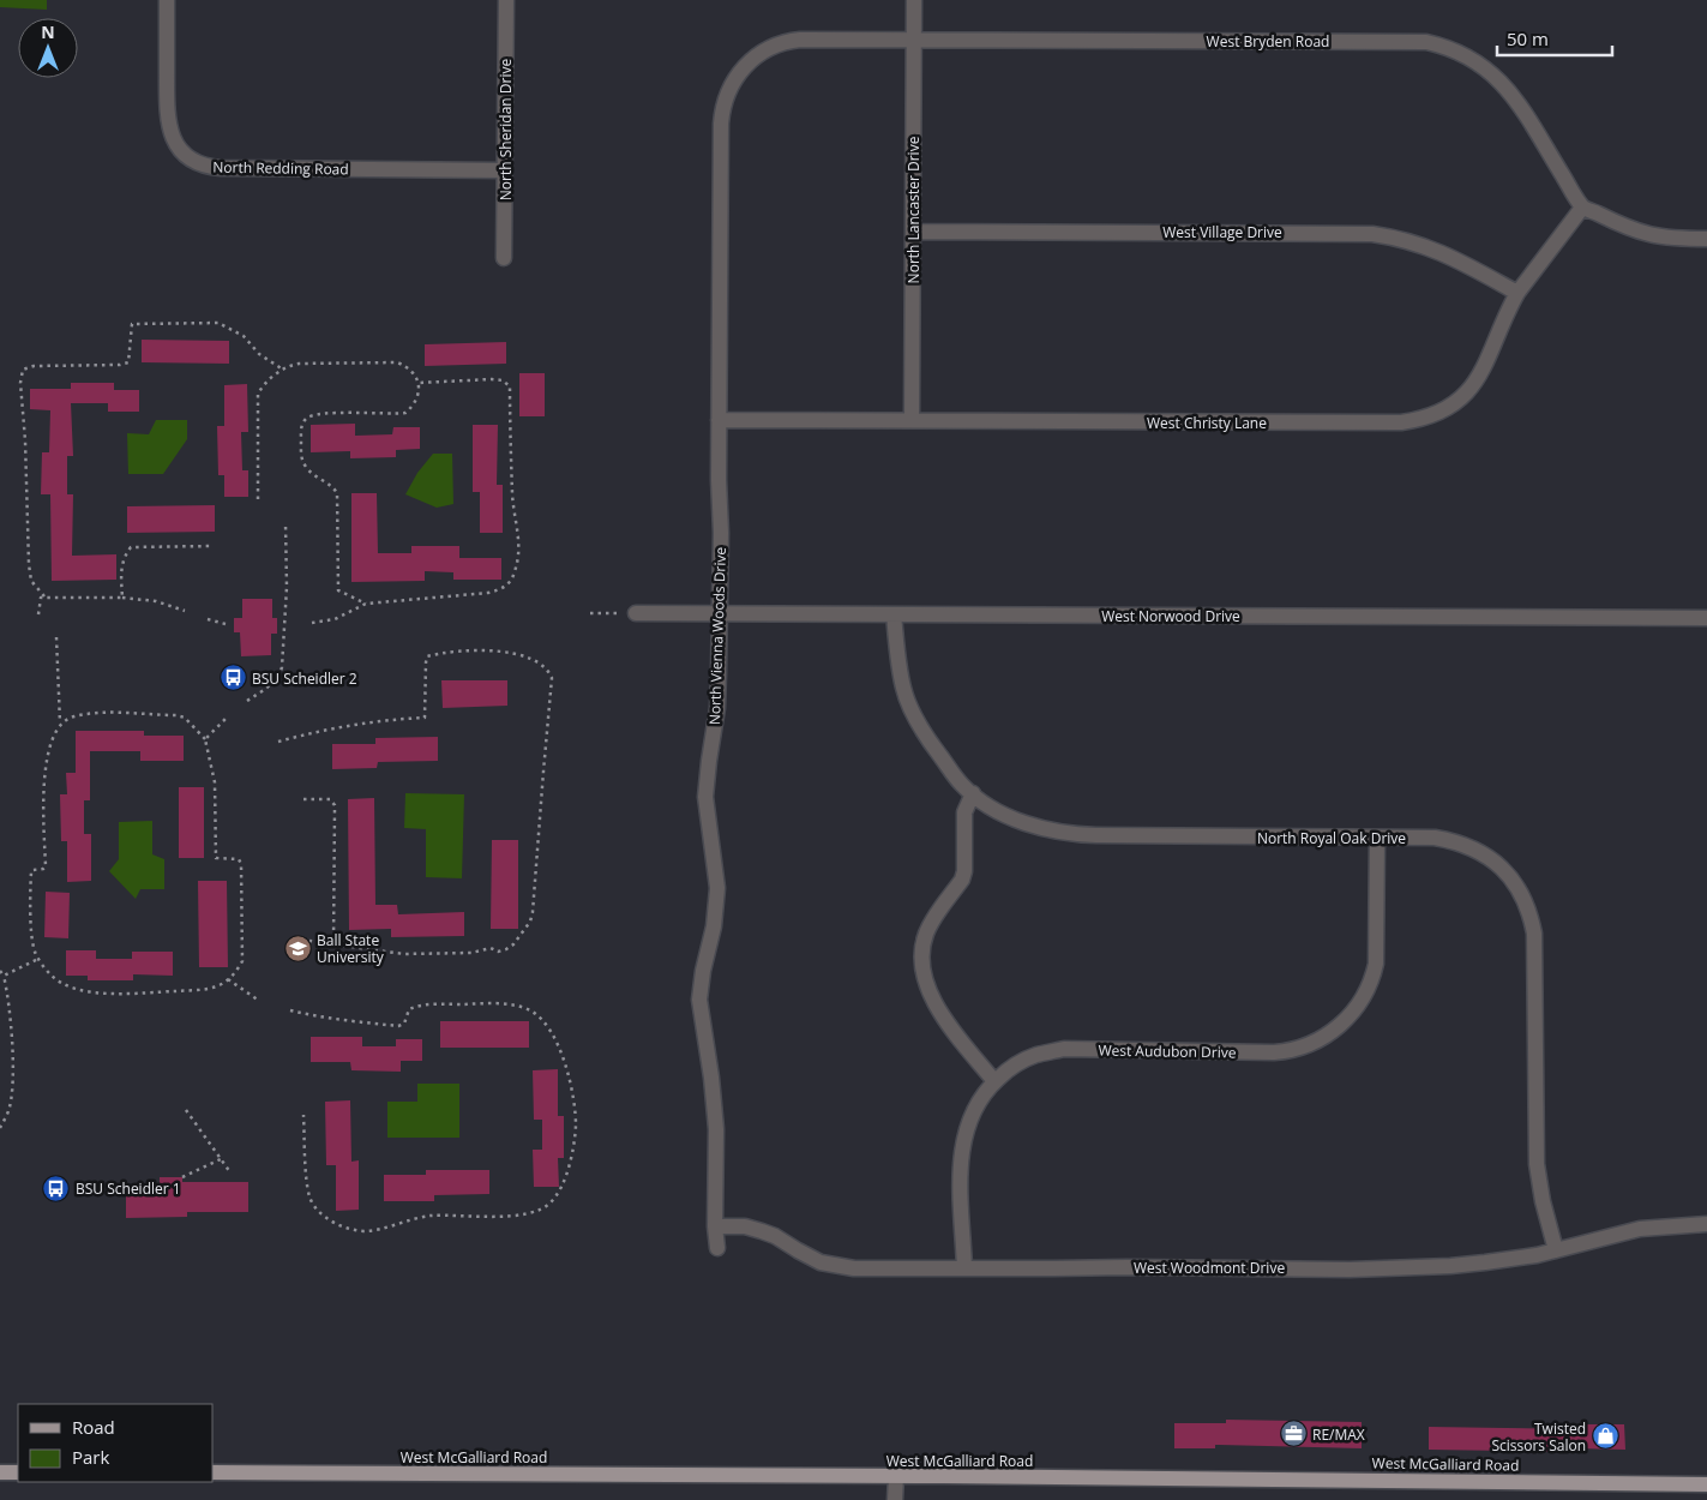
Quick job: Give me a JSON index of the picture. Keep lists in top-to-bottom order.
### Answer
{
  "streets": {
    "main road": ["West McGalliard Road"],
    "street": [
      "West Bryden Road",
      "North Sheridan Drive",
      "North Redding Road",
      "North Lancaster Drive",
      "West Village Drive",
      "West Christy Lane",
      "West Norwood Drive",
      "North Vienna Woods Drive",
      "North Royal Oak Drive",
      "West Audubon Drive",
      "West Woodmont Drive"
    ]
  },
  "crossings": [
    ["West Bryden Road", "North Lancaster Drive"],
    ["West Bryden Road", "West Christy Lane"],
    ["West Bryden Road", "North Vienna Woods Drive"],
    ["North Sheridan Drive", "North Redding Road"],
    ["North Lancaster Drive", "West Village Drive"],
    ["North Lancaster Drive", "West Christy Lane"],
    ["West Village Drive", "West Christy Lane"],
    ["West Christy Lane", "North Vienna Woods Drive"],
    ["West Norwood Drive", "North Vienna Woods Drive"],
    ["West Norwood Drive", "North Royal Oak Drive"],
    ["North Vienna Woods Drive", "West Woodmont Drive"],
    ["North Royal Oak Drive", "West Audubon Drive"],
    ["North Royal Oak Drive", "West Woodmont Drive"],
    ["West Audubon Drive", "West Woodmont Drive"]
  ],
  "places": {
    "bus stop": ["BSU Scheidler 2", "BSU Scheidler 1"],
    "school or university": ["Ball State University"],
    "office": ["RE/MAX"],
    "shop": ["Twisted Scissors Salon"]
  },
  "legend": ["Road", "Park"],
  "scale_bar": "50 m",
  "north": "top"
}
